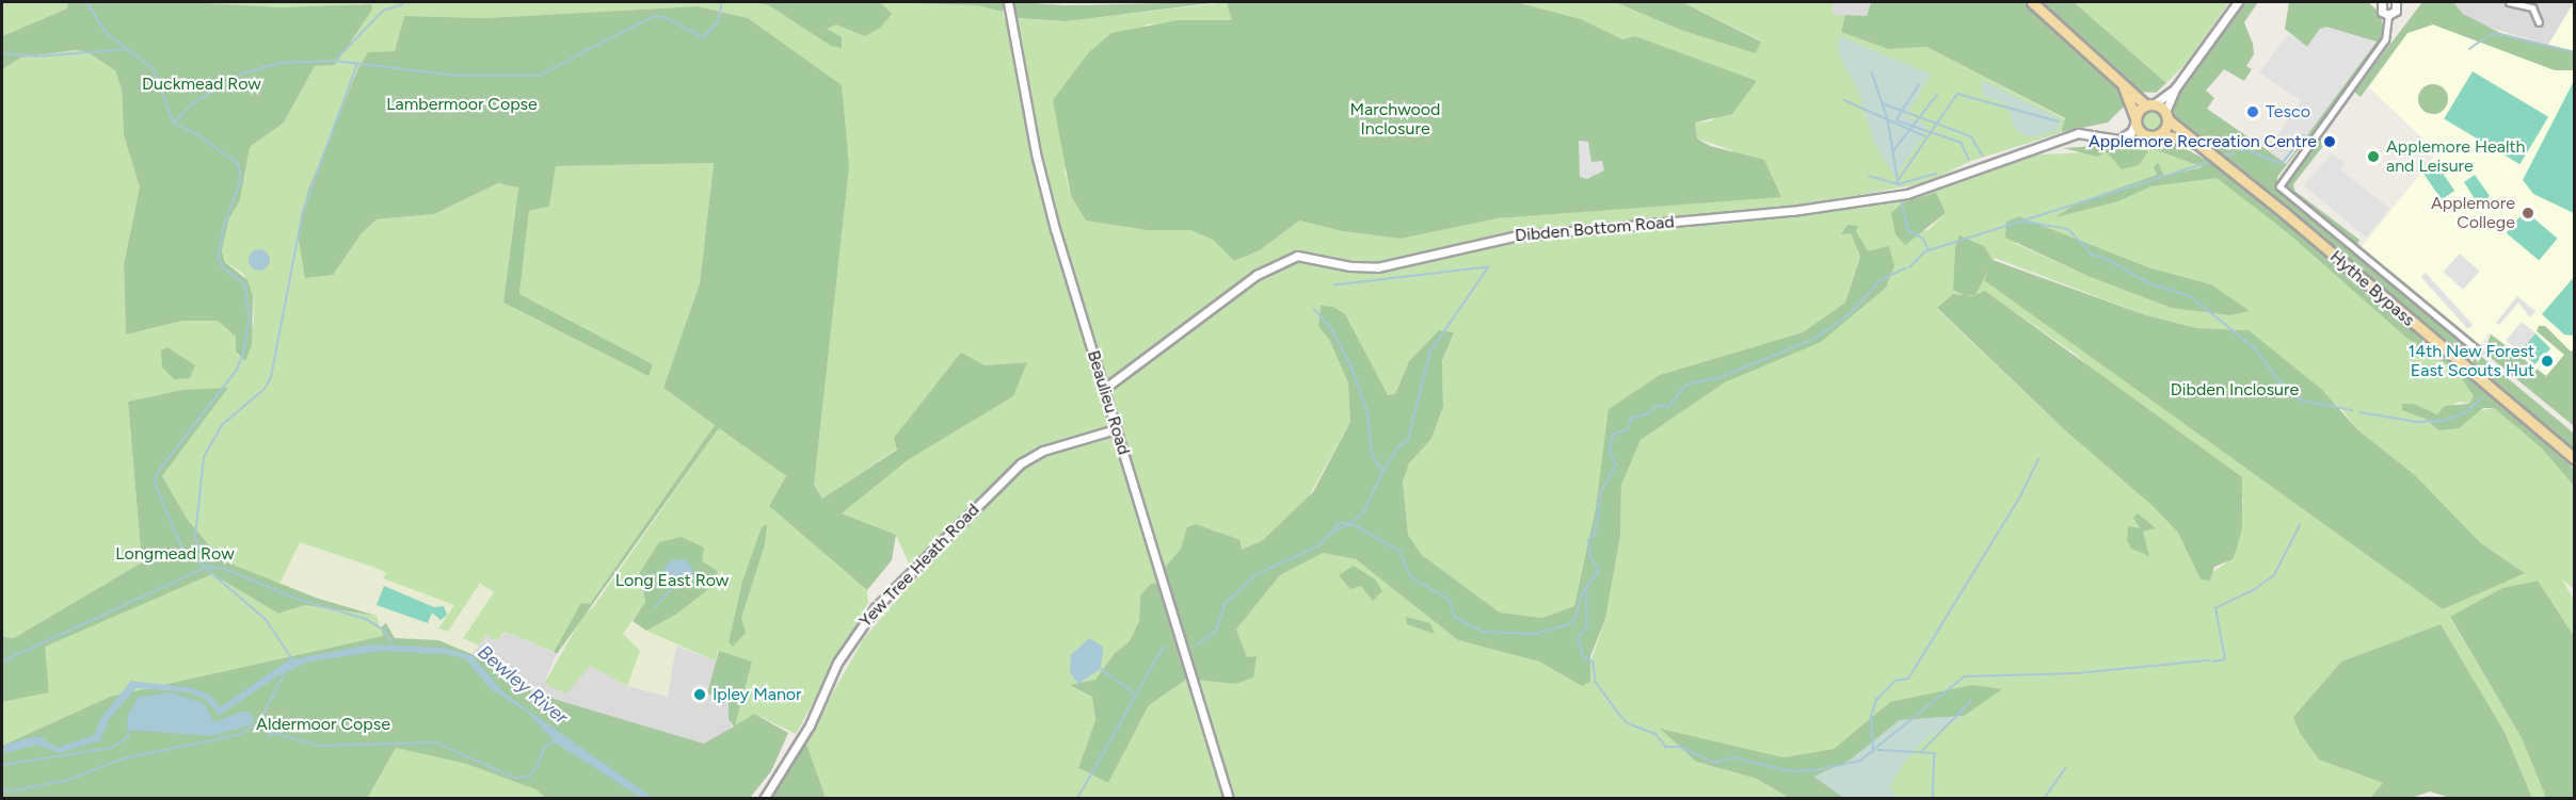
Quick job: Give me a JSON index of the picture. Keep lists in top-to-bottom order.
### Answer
{
  "streets": {
    "main road": ["Hythe Bypass"],
    "street": ["Dibden Bottom Road", "Beaulieu Road", "Yew Tree Heath Road"]
  },
  "crossings": [
    ["Dibden Bottom Road", "Hythe Bypass"],
    ["Dibden Bottom Road", "Beaulieu Road"],
    ["Beaulieu Road", "Yew Tree Heath Road"]
  ],
  "water": ["Bewley River"],
  "parks": [
    "Duckmead Row",
    "Lambermoor Copse",
    "Marchwood Inclosure",
    "Dibden Inclosure",
    "Longmead Row",
    "Long East Row",
    "Aldermoor Copse"
  ],
  "places": [
    "Tesco",
    "Applemore Recreation Centre",
    "Applemore Health and Leisure",
    "Applemore College",
    "14th New Forest East Scouts Hut",
    "Ipley Manor"
  ]
}
